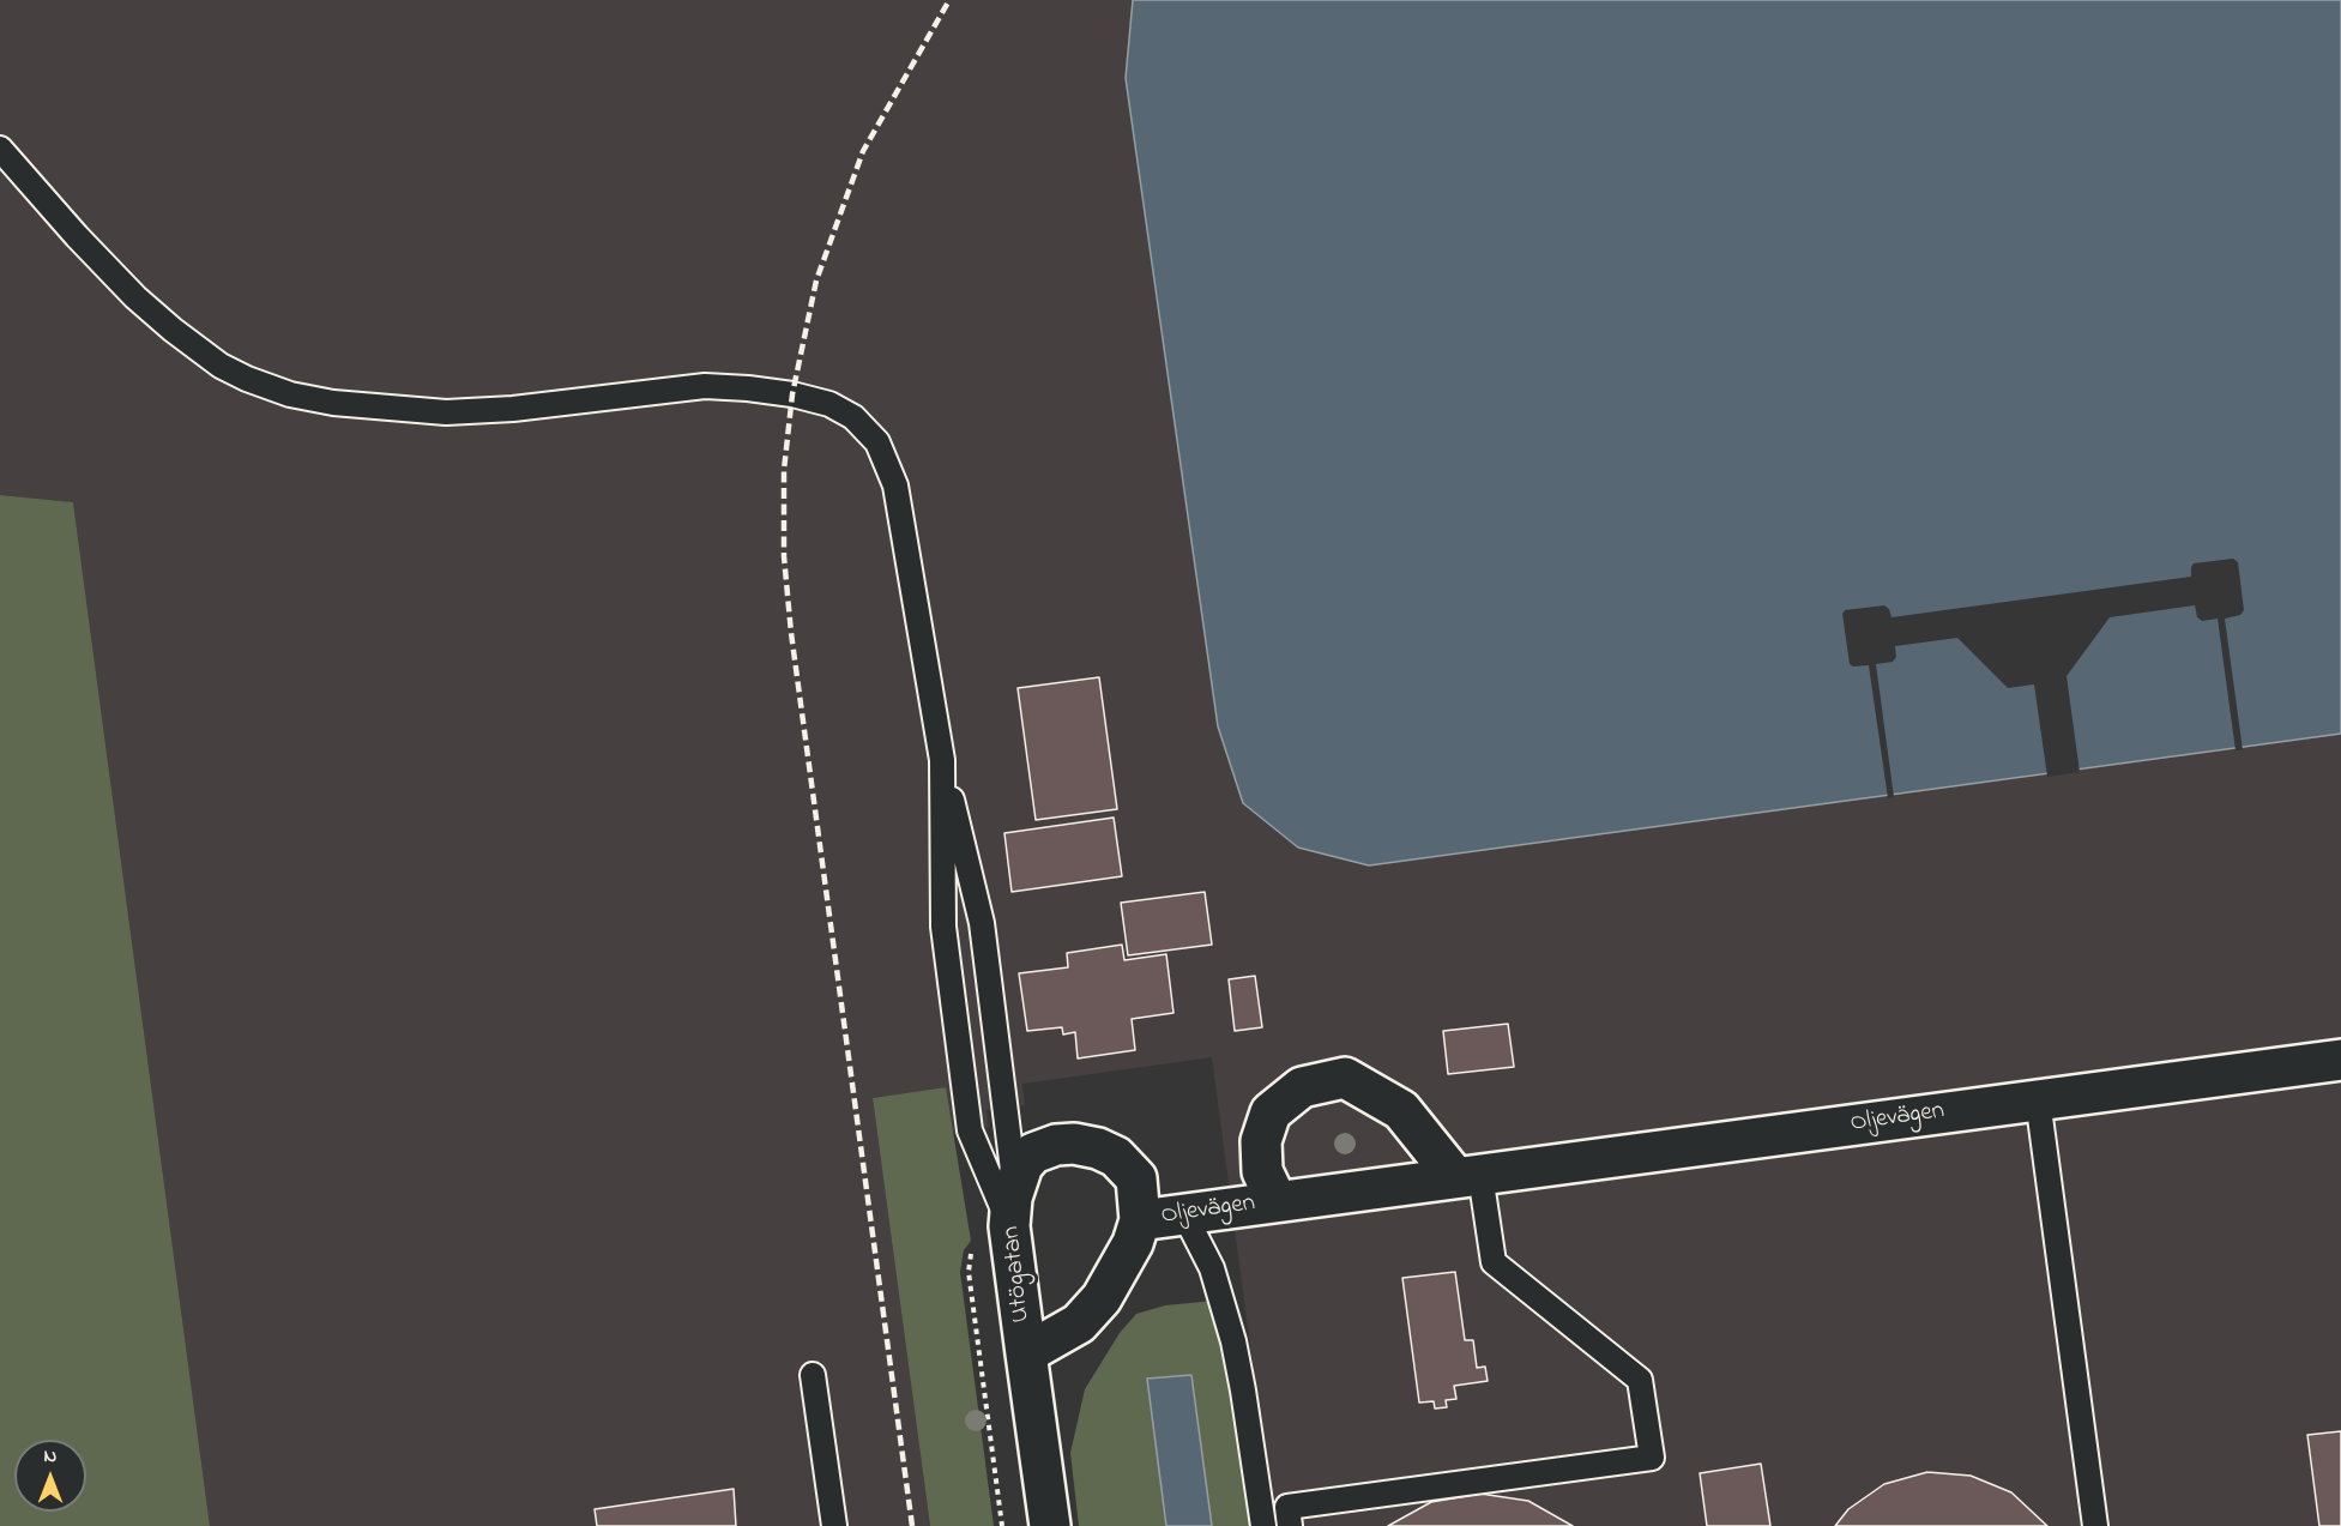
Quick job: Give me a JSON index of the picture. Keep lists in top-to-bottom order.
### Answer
{
  "streets": {
    "street": ["Oljevägen", "Utögatan"]
  },
  "crossings": [
    ["Oljevägen", "Utögatan"]
  ],
  "north": "top"
}
